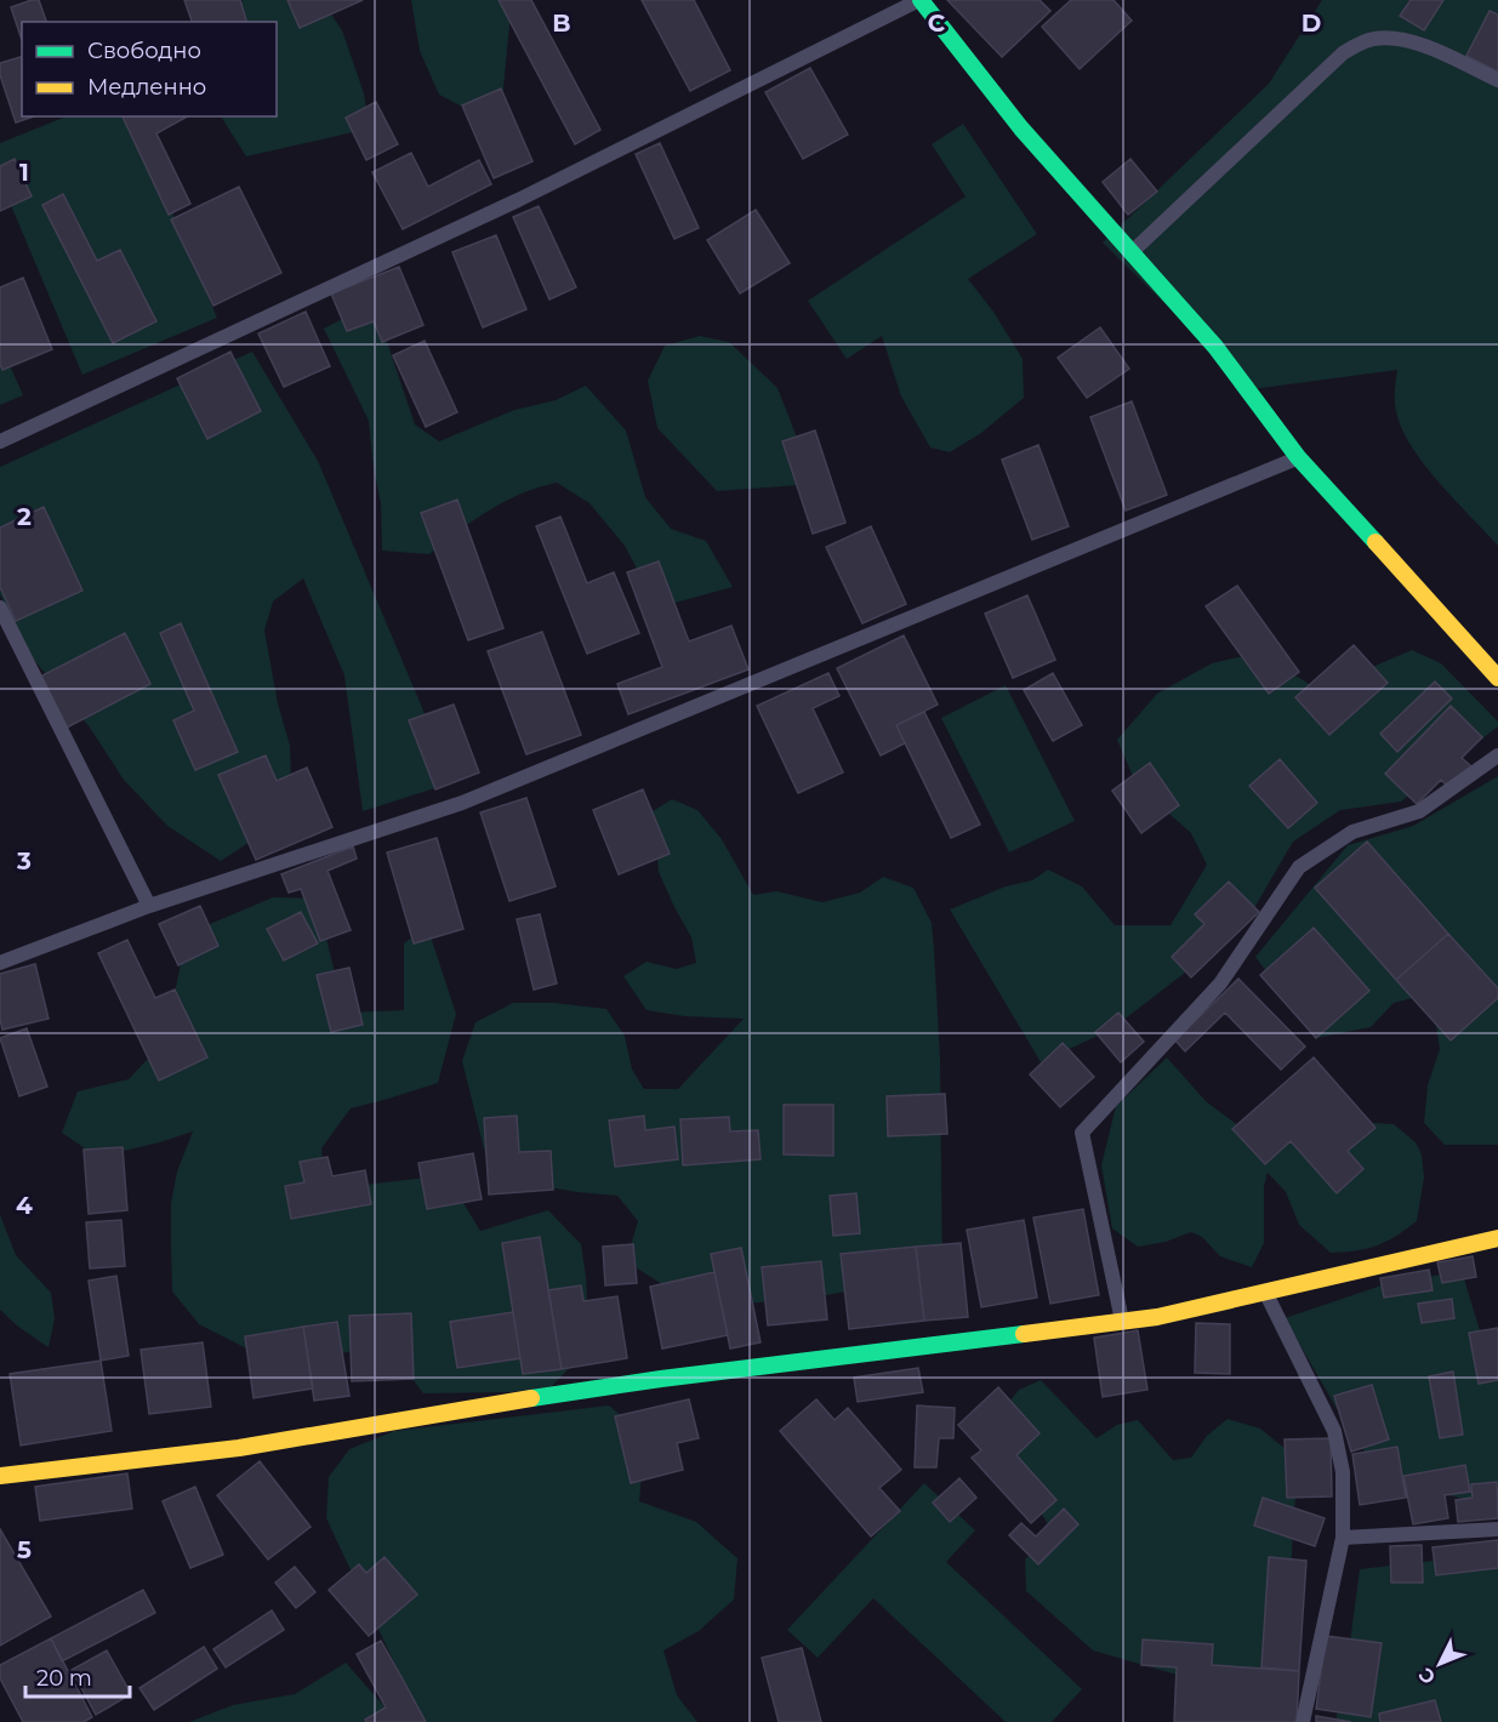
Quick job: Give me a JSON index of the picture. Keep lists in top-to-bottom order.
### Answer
{
  "legend": ["Свободно", "Медленно"],
  "scale_bar": "20 m",
  "north": "bottom left",
  "grid": {
    "columns": ["B", "C", "D"],
    "rows": [
      "1",
      "2",
      "3",
      "4",
      "5"
    ]
  }
}
